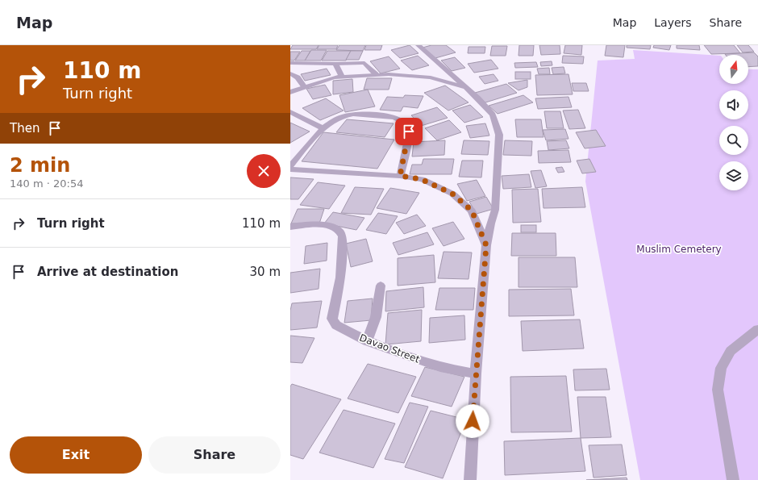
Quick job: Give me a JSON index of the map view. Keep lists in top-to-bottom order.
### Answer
{
  "streets": {
    "street": ["Davao Street"]
  },
  "parks": ["Muslim Cemetery"],
  "north": "top",
  "page": {
    "header": "Map",
    "nav": ["Map", "Layers", "Share"],
    "turn": ["110 m", "Turn right"],
    "then": "Then",
    "heading": ["2 min", "140 m · 20:54"],
    "list": [
      {
        "name": "Turn right",
        "value": "110 m"
      },
      {
        "name": "Arrive at destination",
        "value": "30 m"
      }
    ],
    "buttons": ["Exit", "Share"]
  }
}
